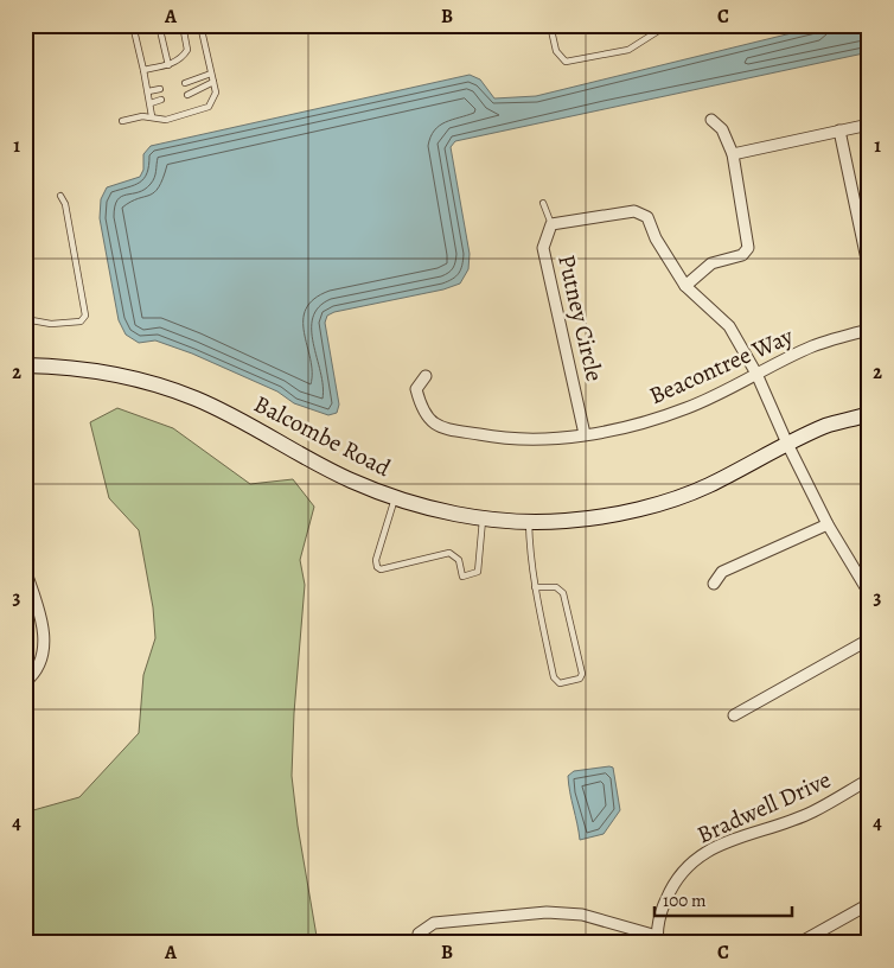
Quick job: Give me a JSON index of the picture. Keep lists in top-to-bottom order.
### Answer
{
  "streets": {
    "street": [
      "Putney Circle",
      "Beacontree Way",
      "Balcombe Road",
      "Bradwell Drive"
    ]
  },
  "crossings": [
    ["Putney Circle", "Beacontree Way"],
    ["Putney Circle", "Balcombe Road"]
  ],
  "scale_bar": "100 m",
  "grid": {
    "columns": ["A", "B", "C"],
    "rows": [
      "1",
      "2",
      "3",
      "4"
    ]
  }
}
